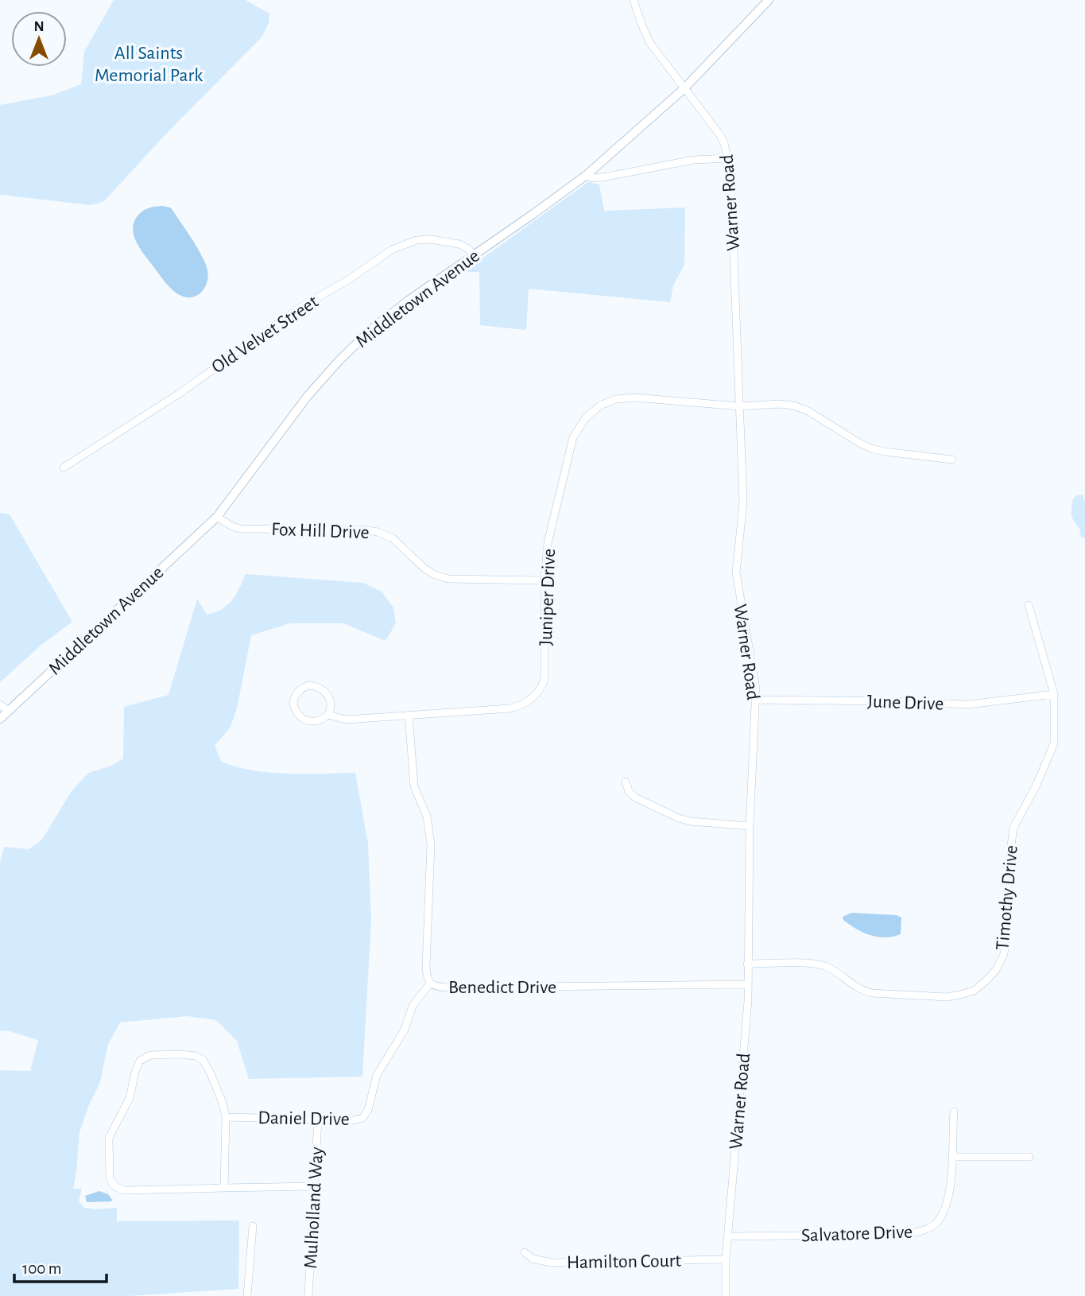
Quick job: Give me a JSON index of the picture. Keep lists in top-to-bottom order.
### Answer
{
  "streets": {
    "main road": ["Middletown Avenue"],
    "street": [
      "Warner Road",
      "Old Velvet Street",
      "Fox Hill Drive",
      "Juniper Drive",
      "June Drive",
      "Timothy Drive",
      "Benedict Drive",
      "Daniel Drive",
      "Mulholland Way",
      "Salvatore Drive",
      "Hamilton Court"
    ]
  },
  "crossings": [
    ["Warner Road", "Middletown Avenue"],
    ["Warner Road", "Juniper Drive"],
    ["Warner Road", "June Drive"],
    ["Warner Road", "Timothy Drive"],
    ["Warner Road", "Benedict Drive"],
    ["Warner Road", "Salvatore Drive"],
    ["Warner Road", "Hamilton Court"],
    ["Middletown Avenue", "Old Velvet Street"],
    ["Middletown Avenue", "Fox Hill Drive"],
    ["Fox Hill Drive", "Juniper Drive"],
    ["Juniper Drive", "Benedict Drive"],
    ["June Drive", "Timothy Drive"],
    ["Benedict Drive", "Daniel Drive"],
    ["Daniel Drive", "Mulholland Way"]
  ],
  "parks": ["All Saints Memorial Park"],
  "scale_bar": "100 m",
  "north": "top"
}
